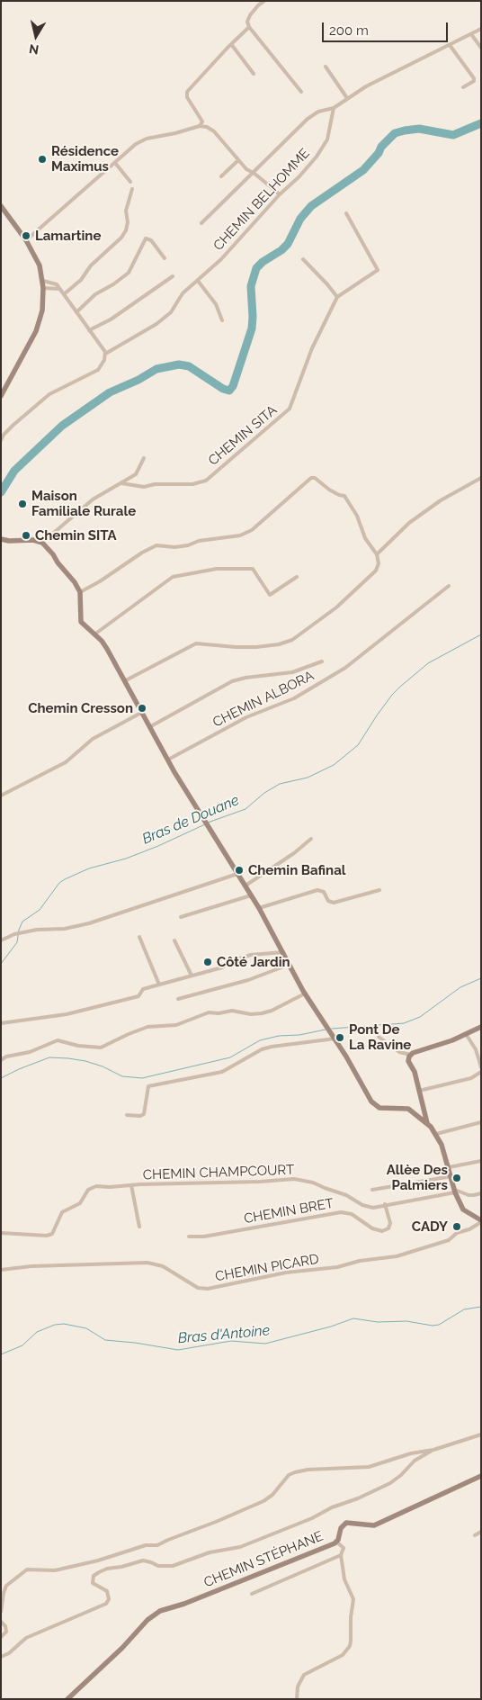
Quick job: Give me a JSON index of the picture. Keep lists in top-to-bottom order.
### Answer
{
  "streets": {
    "main road": ["CHEMIN STÉPHANE"],
    "street": [
      "CHEMIN BELHOMME",
      "CHEMIN SITA",
      "CHEMIN ALBORA",
      "CHEMIN CHAMPCOURT",
      "CHEMIN BRET",
      "CHEMIN PICARD"
    ]
  },
  "crossings": [
    ["CHEMIN CHAMPCOURT", "CHEMIN BRET"]
  ],
  "water": ["Bras de Douane", "Bras d'Antoine"],
  "places": [
    "Résidence Maximus",
    "Lamartine",
    "Maison Familiale Rurale",
    "Chemin SITA",
    "Chemin Cresson",
    "Chemin Bafinal",
    "Côté Jardin",
    "Pont De La Ravine",
    "Allèe Des Palmiers",
    "CADY"
  ],
  "scale_bar": "200 m",
  "north": "bottom"
}
